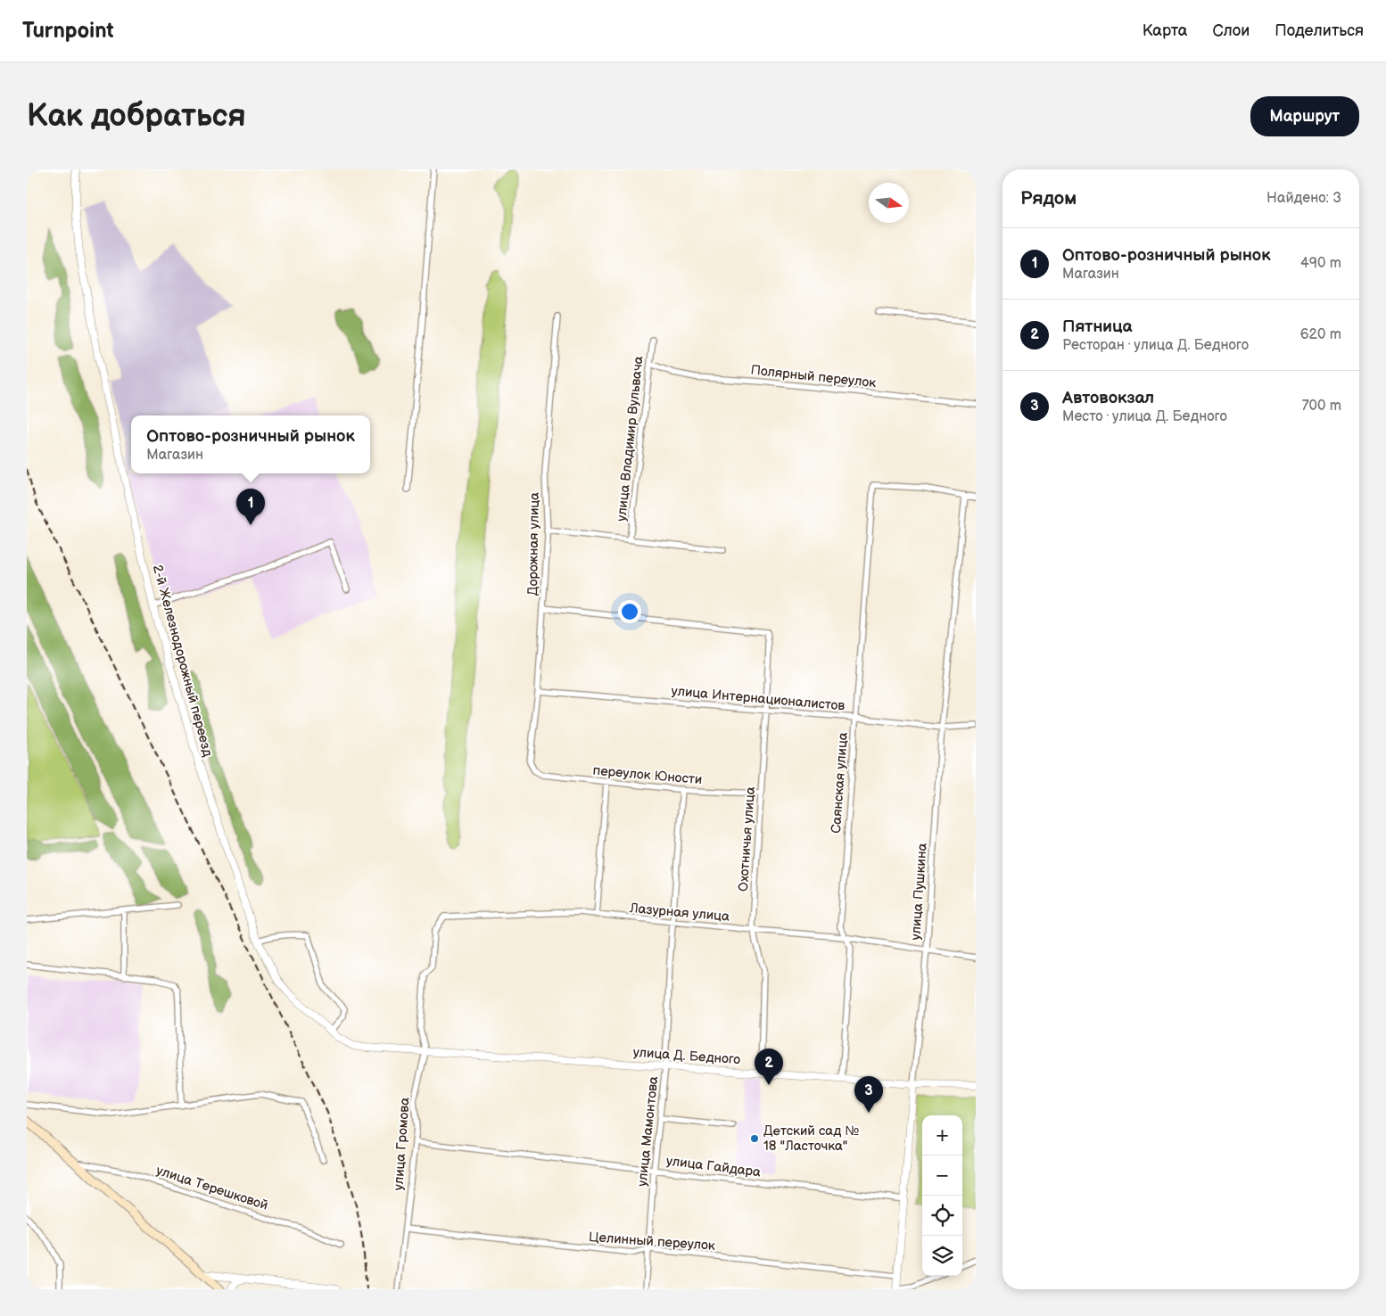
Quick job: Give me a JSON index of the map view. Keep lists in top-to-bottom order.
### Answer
{
  "streets": {
    "main road": ["улица Терешковой"],
    "street": [
      "Полярный переулок",
      "улица Владимир Вульвача",
      "Дорожная улица",
      "2-й Железнодорожный переезд",
      "улица Интернационалистов",
      "переулок Юности",
      "Саянская улица",
      "Охотничья улица",
      "улица Пушкина",
      "Лазурная улица",
      "улица Д. Бедного",
      "улица Мамонтова",
      "улица Громова",
      "улица Гайдара",
      "Целинный переулок"
    ]
  },
  "crossings": [
    ["Полярный переулок", "улица Владимир Вульвача"],
    ["Дорожная улица", "улица Интернационалистов"],
    ["Дорожная улица", "переулок Юности"],
    ["Дорожная улица", "Охотничья улица"],
    ["2-й Железнодорожный переезд", "улица Д. Бедного"],
    ["улица Интернационалистов", "Саянская улица"],
    ["улица Интернационалистов", "Охотничья улица"],
    ["улица Интернационалистов", "улица Пушкина"],
    ["переулок Юности", "Охотничья улица"],
    ["переулок Юности", "улица Мамонтова"],
    ["Саянская улица", "улица Пушкина"],
    ["Саянская улица", "Лазурная улица"],
    ["Саянская улица", "улица Д. Бедного"],
    ["Охотничья улица", "Лазурная улица"],
    ["Охотничья улица", "улица Д. Бедного"],
    ["улица Пушкина", "Лазурная улица"],
    ["улица Пушкина", "улица Д. Бедного"],
    ["улица Пушкина", "улица Гайдара"],
    ["улица Пушкина", "Целинный переулок"],
    ["Лазурная улица", "улица Мамонтова"],
    ["Лазурная улица", "улица Громова"],
    ["улица Д. Бедного", "улица Мамонтова"],
    ["улица Д. Бедного", "улица Громова"],
    ["улица Мамонтова", "улица Гайдара"],
    ["улица Мамонтова", "Целинный переулок"],
    ["улица Громова", "улица Гайдара"],
    ["улица Громова", "Целинный переулок"]
  ],
  "places": ["Детский сад № 18 \"Ласточка\""],
  "north": "right",
  "page": {
    "header": "Turnpoint",
    "nav": ["Карта", "Слои", "Поделиться"],
    "buttons": "Маршрут",
    "title": "Как добраться",
    "heading": ["Рядом", "Найдено: 3"],
    "list": [
      {
        "mark": "1",
        "name": "Оптово-розничный рынок",
        "note": "Магазин",
        "value": "490 m"
      },
      {
        "mark": "2",
        "name": "Пятница",
        "note": "Ресторан · улица Д. Бедного",
        "value": "620 m"
      },
      {
        "mark": "3",
        "name": "Автовокзал",
        "note": "Место · улица Д. Бедного",
        "value": "700 m"
      }
    ],
    "popup": ["Оптово-розничный рынок", "Магазин"],
    "pins": ["1", "2", "3"],
    "map_buttons": ["+", "−"]
  }
}
